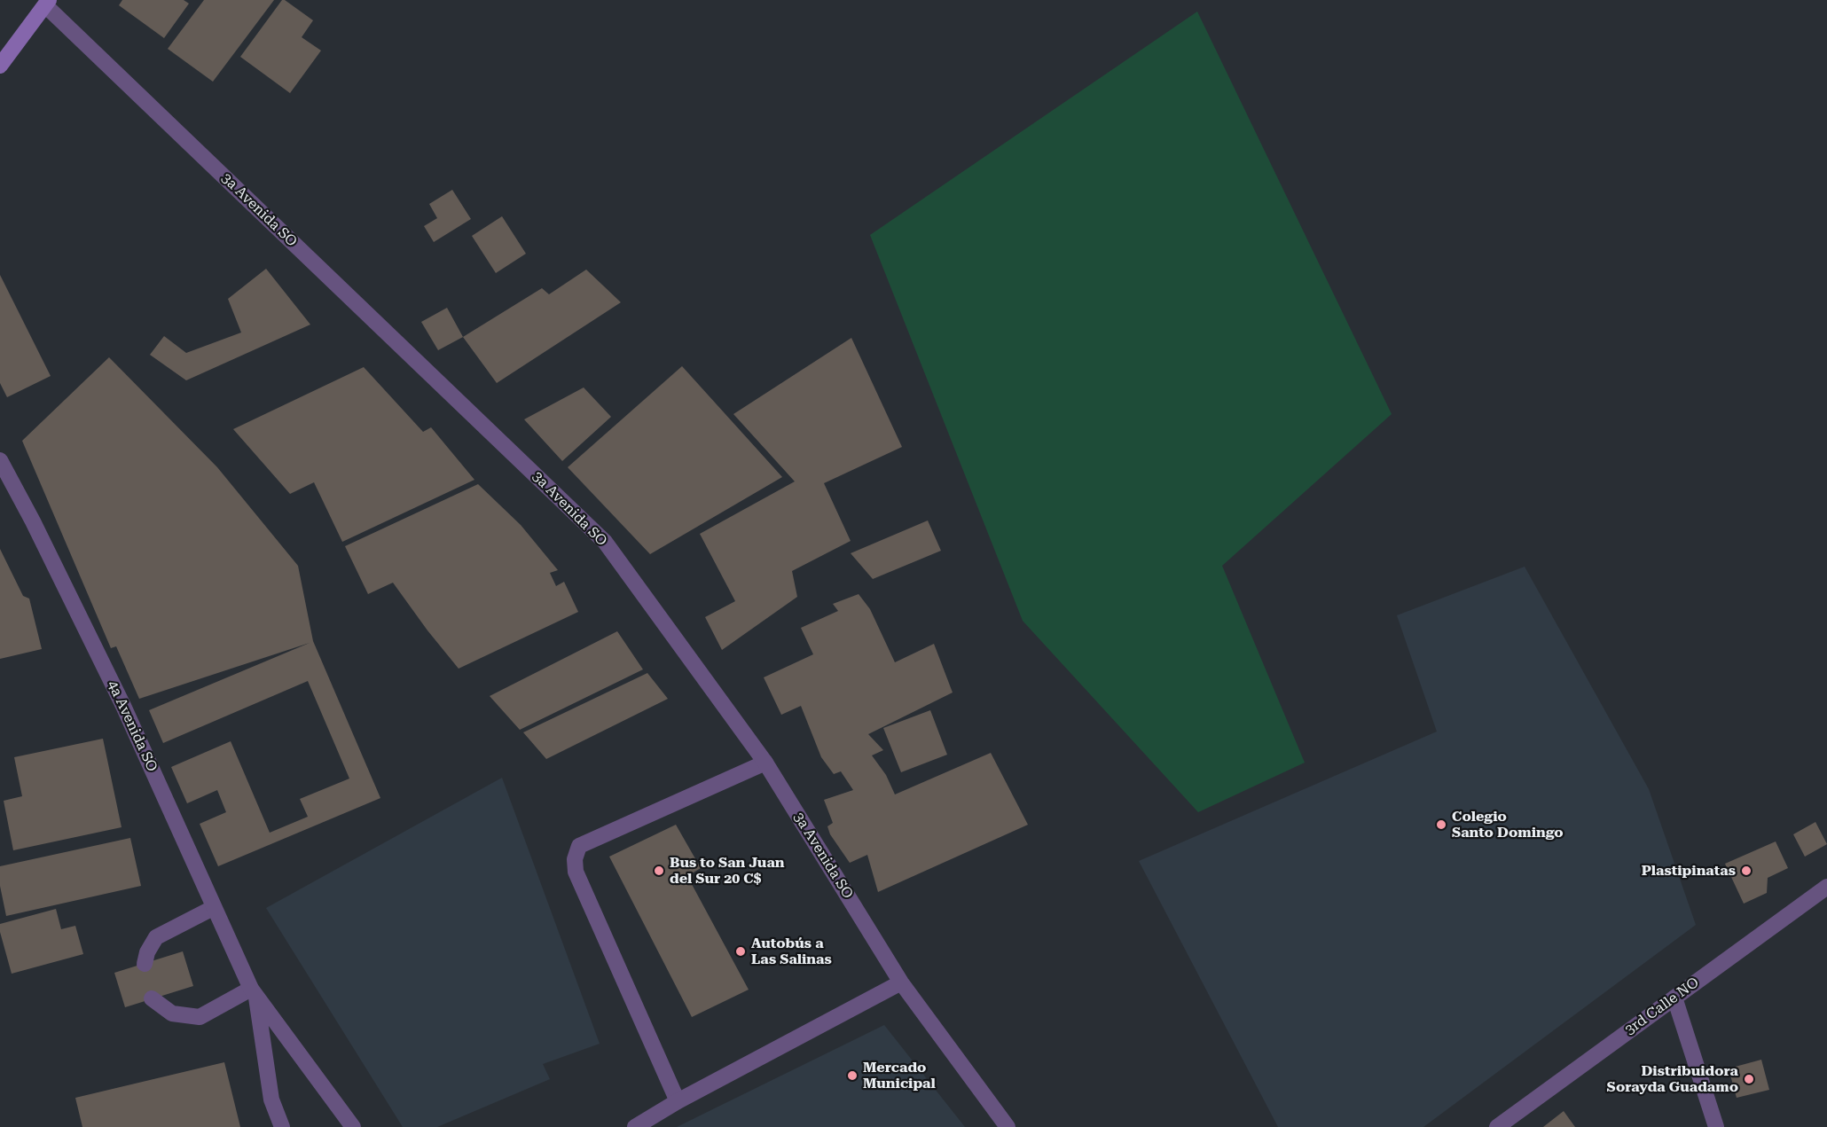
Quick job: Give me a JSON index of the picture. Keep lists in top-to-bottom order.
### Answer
{
  "streets": {
    "street": ["3a Avenida SO", "4a Avenida SO", "3rd Calle NO"]
  },
  "places": [
    "Colegio Santo Domingo",
    "Bus to San Juan del Sur 20 C$",
    "Plastipinatas",
    "Autobús a Las Salinas",
    "Mercado Municipal",
    "Distribuidora Sorayda Guadamo"
  ]
}
